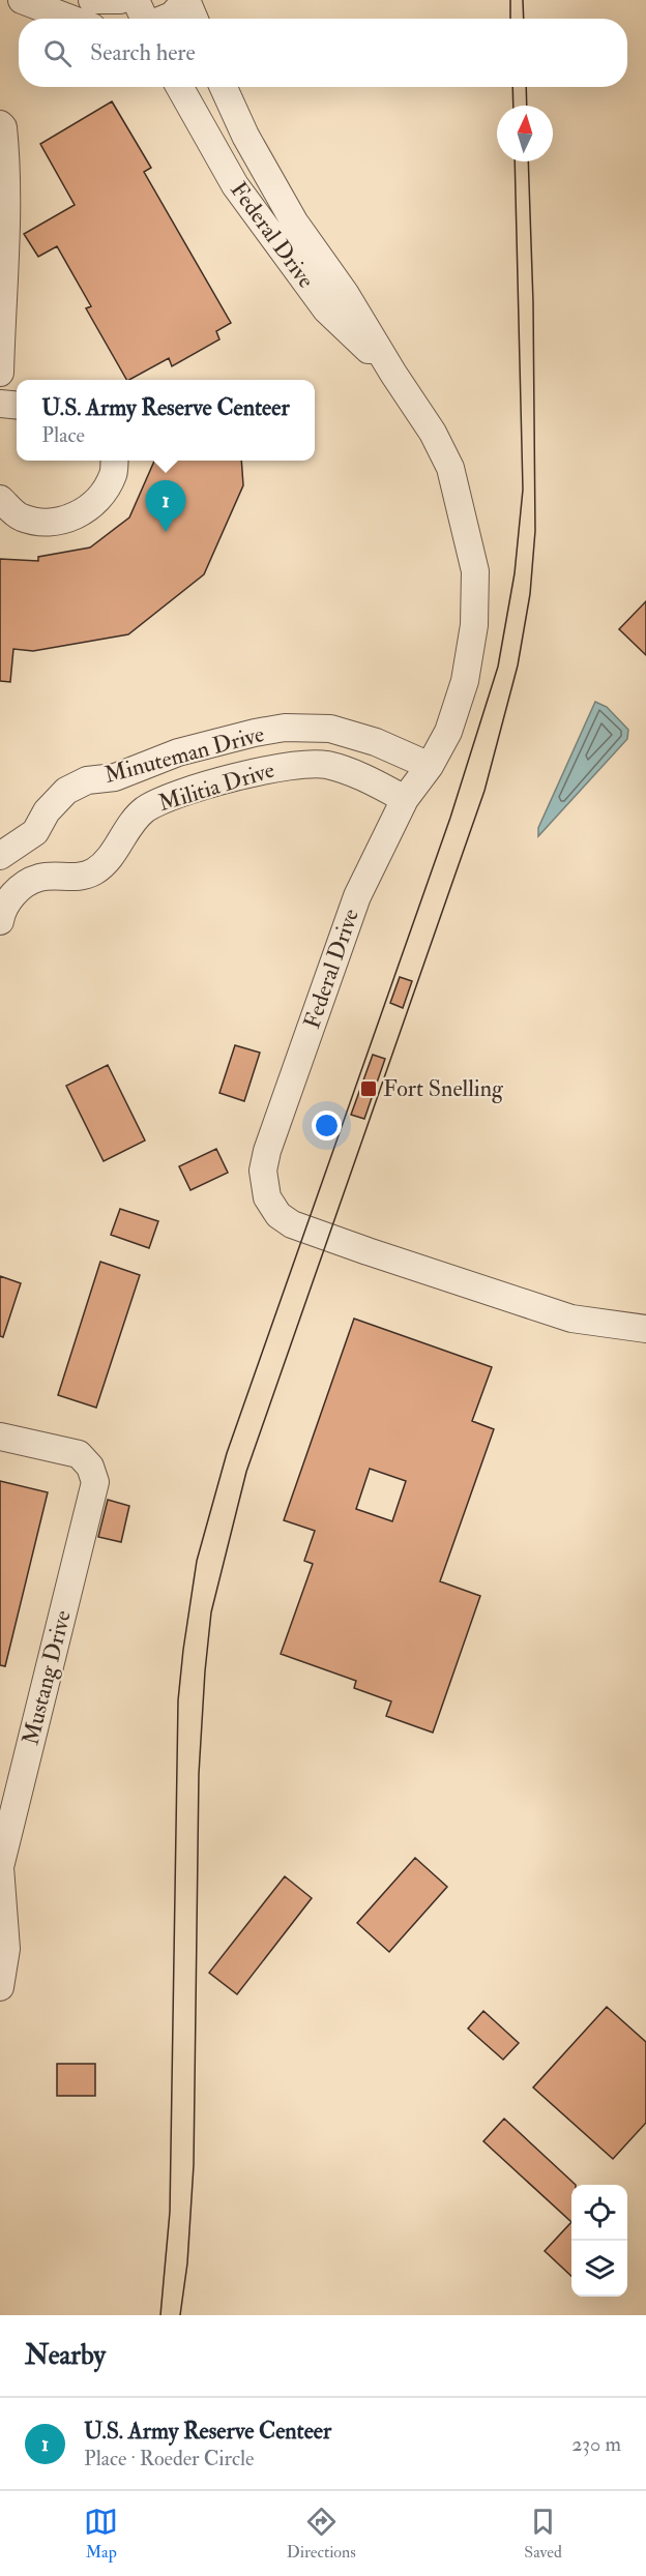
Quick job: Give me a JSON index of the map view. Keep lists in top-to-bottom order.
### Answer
{
  "streets": {
    "street": [
      "Federal Drive",
      "Minuteman Drive",
      "Militia Drive",
      "Mustang Drive"
    ]
  },
  "crossings": [
    ["Federal Drive", "Minuteman Drive"],
    ["Federal Drive", "Militia Drive"]
  ],
  "places": {
    "transit": ["Fort Snelling"]
  },
  "north": "top",
  "page": {
    "search": "Search here",
    "popup": ["U.S. Army Reserve Centeer", "Place"],
    "pins": "1",
    "heading": "Nearby",
    "list": [
      {
        "mark": "1",
        "name": "U.S. Army Reserve Centeer",
        "note": "Place · Roeder Circle",
        "value": "230 m"
      }
    ],
    "nav": ["Map", "Directions", "Saved"]
  }
}
